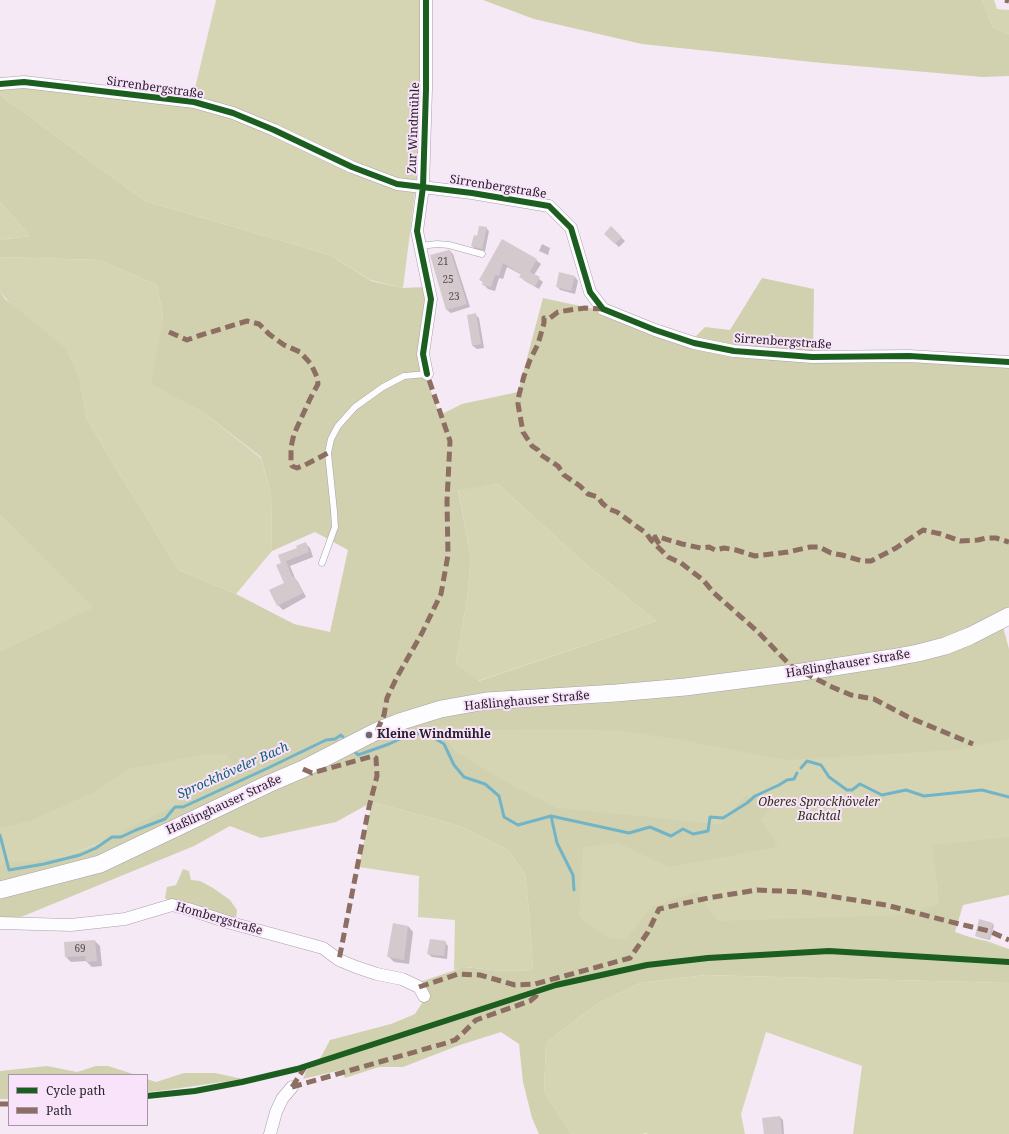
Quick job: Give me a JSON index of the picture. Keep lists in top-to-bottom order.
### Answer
{
  "streets": {
    "main road": ["Haßlinghauser Straße"],
    "street": ["Sirrenbergstraße", "Zur Windmühle", "Hombergstraße"]
  },
  "crossings": [
    ["Sirrenbergstraße", "Zur Windmühle"]
  ],
  "water": ["Sprockhöveler Bach"],
  "parks": ["Oberes Sprockhöveler Bachtal"],
  "places": ["Kleine Windmühle"],
  "house_numbers": [
    "21",
    "25",
    "23",
    "69"
  ],
  "legend": ["Cycle path", "Path"]
}
